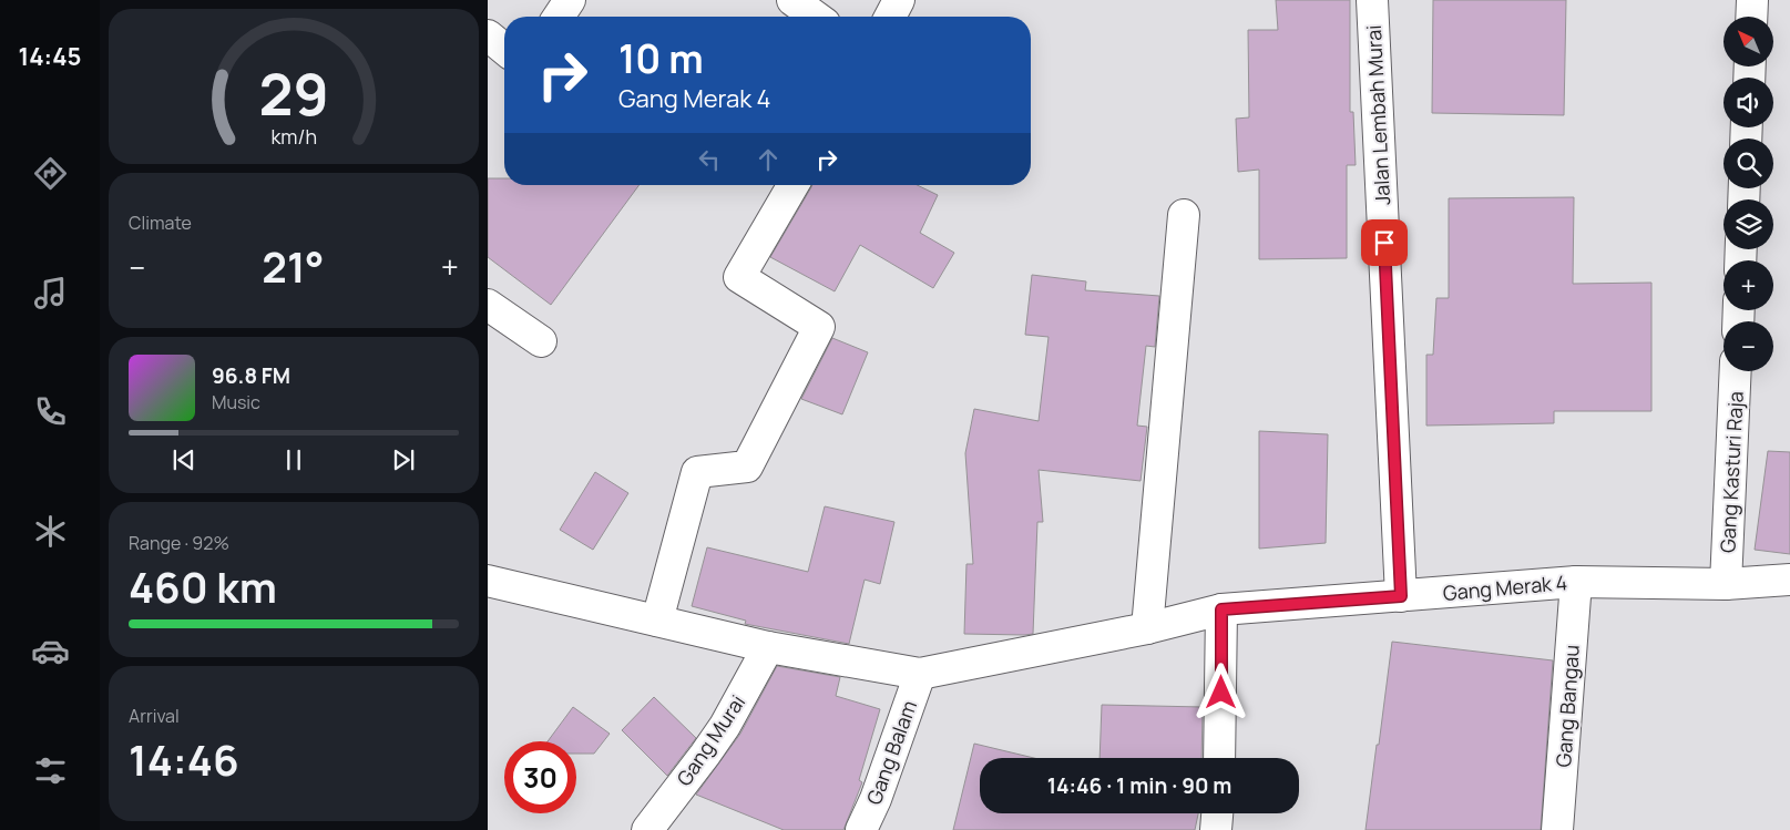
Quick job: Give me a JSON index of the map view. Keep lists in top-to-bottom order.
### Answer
{
  "streets": {
    "street": [
      "Jalan Lembah Murai",
      "Gang Kasturi Raja",
      "Gang Merak 4",
      "Gang Bangau",
      "Gang Murai",
      "Gang Balam"
    ]
  },
  "crossings": [
    ["Jalan Lembah Murai", "Gang Merak 4"],
    ["Gang Kasturi Raja", "Gang Merak 4"],
    ["Gang Merak 4", "Gang Bangau"],
    ["Gang Merak 4", "Gang Balam"]
  ],
  "north": "top left",
  "page": {
    "tabs": "14:45",
    "map_buttons": ["+", "−"],
    "turn": ["10 m", "Gang Merak 4"],
    "tile": [
      "Climate",
      ["Range · 92%", "460 km"],
      ["Arrival", "14:46"]
    ],
    "heat": ["−", "21°", "+"],
    "song": ["96.8 FM", "Music"],
    "limit": "30",
    "trip": "14:46 · 1 min · 90 m",
    "gauge": ["29", "km/h"]
  }
}
